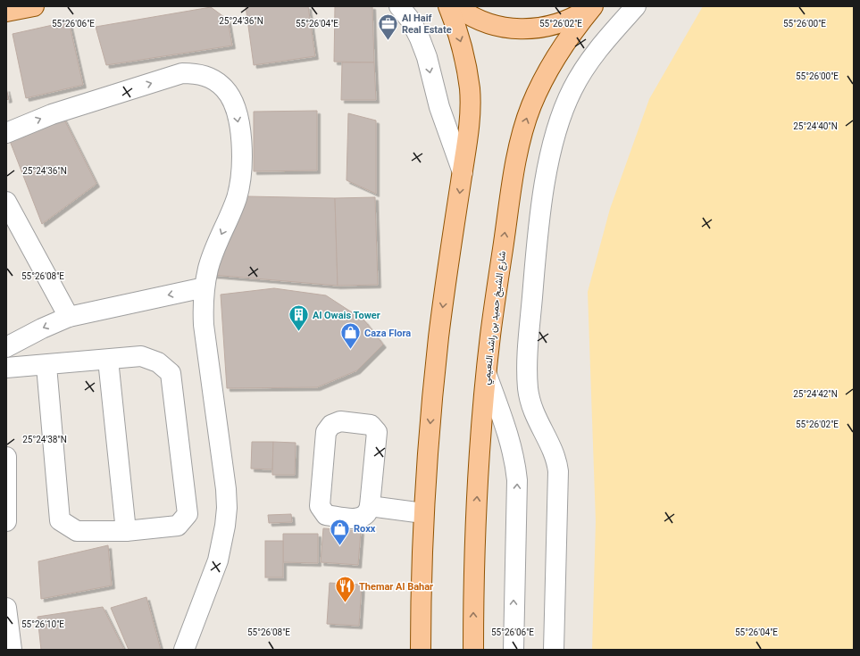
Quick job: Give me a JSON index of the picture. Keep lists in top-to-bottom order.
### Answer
{
  "streets": {
    "main road": ["شارع الشيخ حميد بن راشد النعيمي"]
  },
  "places": {
    "office": ["Al Haif Real Estate"],
    "building": ["Al Owais Tower"],
    "shop": ["Caza Flora", "Roxx"],
    "restaurant": ["Themar Al Bahar"]
  },
  "coordinates": [
    "25°24'36\"N",
    "55°26'06\"E",
    "55°26'04\"E",
    "55°26'02\"E",
    "55°26'00\"E",
    "25°24'40\"N",
    "55°26'08\"E",
    "25°24'42\"N",
    "25°24'38\"N",
    "55°26'10\"E"
  ]
}
